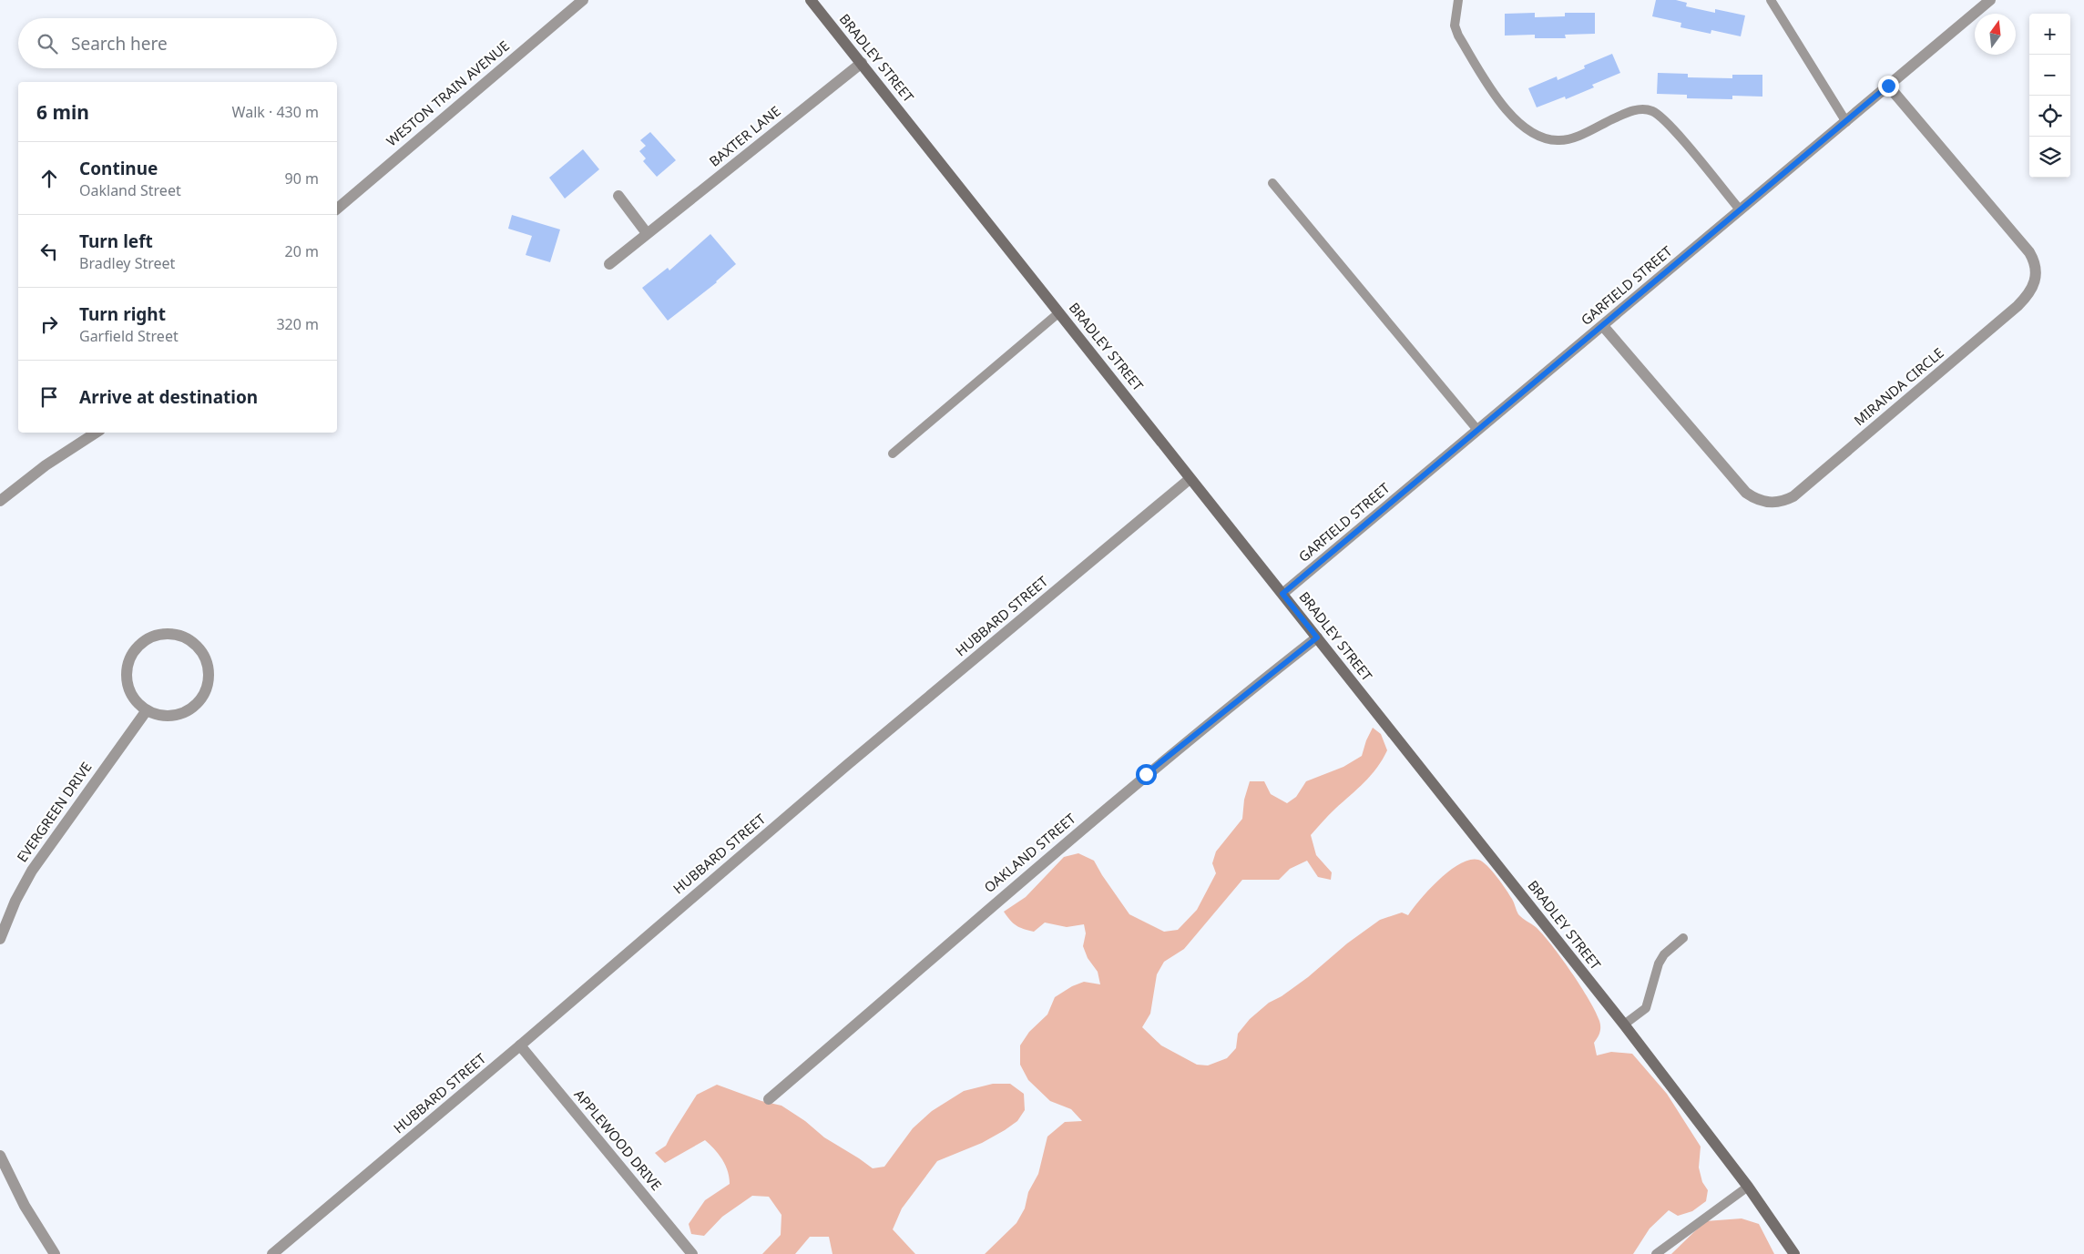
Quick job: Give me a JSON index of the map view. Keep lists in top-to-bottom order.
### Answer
{
  "streets": {
    "main road": ["BRADLEY STREET"],
    "street": [
      "WESTON TRAIN AVENUE",
      "BAXTER LANE",
      "GARFIELD STREET",
      "MIRANDA CIRCLE",
      "HUBBARD STREET",
      "EVERGREEN DRIVE",
      "OAKLAND STREET",
      "APPLEWOOD DRIVE"
    ]
  },
  "crossings": [
    ["BRADLEY STREET", "BAXTER LANE"],
    ["BRADLEY STREET", "GARFIELD STREET"],
    ["BRADLEY STREET", "HUBBARD STREET"],
    ["BRADLEY STREET", "OAKLAND STREET"],
    ["GARFIELD STREET", "MIRANDA CIRCLE"],
    ["HUBBARD STREET", "APPLEWOOD DRIVE"]
  ],
  "north": "top",
  "page": {
    "map_buttons": ["+", "−"],
    "search": "Search here",
    "heading": ["6 min", "Walk · 430 m"],
    "list": [
      ["Continue", "Oakland Street", "90 m"],
      ["Turn left", "Bradley Street", "20 m"],
      ["Turn right", "Garfield Street", "320 m"],
      "Arrive at destination"
    ]
  }
}
